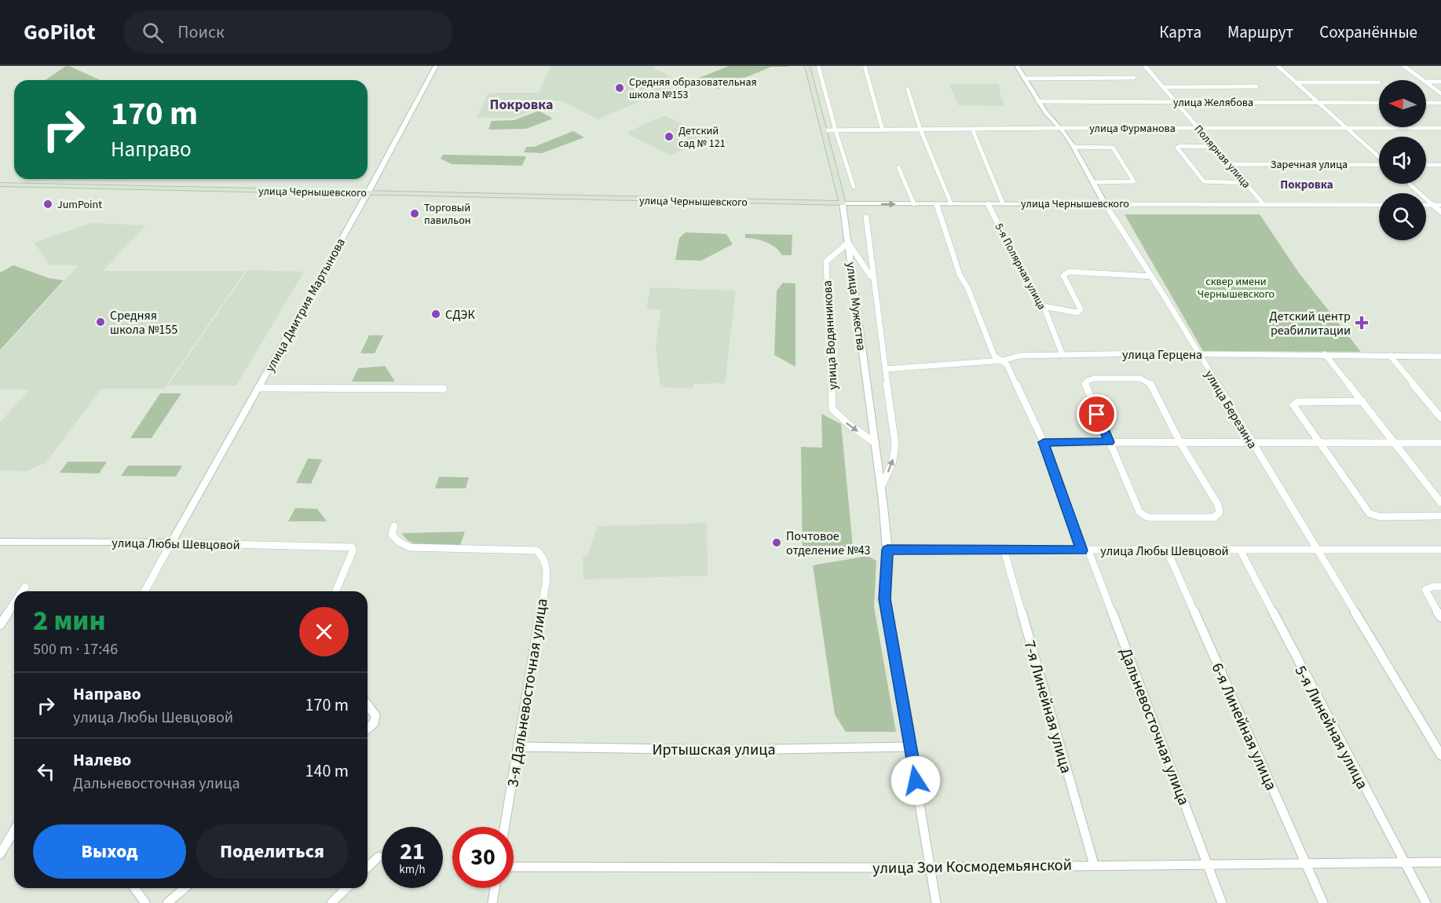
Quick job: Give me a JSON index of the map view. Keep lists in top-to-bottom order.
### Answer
{
  "streets": {
    "main road": ["улица Чернышевского", "улица Мужества"],
    "street": [
      "улица Желябова",
      "улица Фурманова",
      "Полярная улица",
      "Заречная улица",
      "5-я Полярная улица",
      "улица Дмитрия Мартынова",
      "улица Водянникова",
      "улица Герцена",
      "улица Березина",
      "улица Любы Шевцовой",
      "3-я Дальневосточная улица",
      "7-я Линейная улица",
      "Дальневосточная улица",
      "6-я Линейная улица",
      "5-я Линейная улица",
      "Иртышская улица",
      "улица Зои Космодемьянской"
    ]
  },
  "crossings": [
    ["улица Желябова", "Полярная улица"],
    ["улица Желябова", "улица Березина"],
    ["улица Фурманова", "Полярная улица"],
    ["улица Фурманова", "5-я Полярная улица"],
    ["улица Фурманова", "улица Мужества"],
    ["улица Фурманова", "улица Березина"],
    ["Полярная улица", "Заречная улица"],
    ["Полярная улица", "улица Чернышевского"],
    ["улица Чернышевского", "5-я Полярная улица"],
    ["улица Чернышевского", "улица Дмитрия Мартынова"],
    ["улица Чернышевского", "улица Мужества"],
    ["улица Чернышевского", "улица Березина"],
    ["улица Чернышевского", "Дальневосточная улица"],
    ["5-я Полярная улица", "улица Герцена"],
    ["улица Дмитрия Мартынова", "улица Любы Шевцовой"],
    ["улица Мужества", "улица Водянникова"],
    ["улица Мужества", "улица Любы Шевцовой"],
    ["улица Герцена", "улица Березина"],
    ["улица Герцена", "Дальневосточная улица"],
    ["улица Березина", "улица Любы Шевцовой"],
    ["улица Любы Шевцовой", "7-я Линейная улица"],
    ["улица Любы Шевцовой", "Дальневосточная улица"],
    ["улица Любы Шевцовой", "6-я Линейная улица"],
    ["улица Любы Шевцовой", "5-я Линейная улица"],
    ["3-я Дальневосточная улица", "Иртышская улица"],
    ["7-я Линейная улица", "улица Зои Космодемьянской"],
    ["Дальневосточная улица", "улица Зои Космодемьянской"],
    ["6-я Линейная улица", "улица Зои Космодемьянской"],
    ["5-я Линейная улица", "улица Зои Космодемьянской"]
  ],
  "districts": ["Покровка", "Покровка"],
  "parks": ["сквер имени Чернышевского"],
  "places": {
    "other": [
      "Средняя образовательная школа №153",
      "Детский сад № 121",
      "JumPoint",
      "Торговый павильон",
      "СДЭК",
      "Средняя школа №155",
      "Почтовое отделение №43"
    ],
    "health": ["Детский центр реабилитации"]
  },
  "north": "left",
  "page": {
    "header": "GoPilot",
    "search": "Поиск",
    "nav": ["Карта", "Маршрут", "Сохранённые"],
    "turn": ["170 m", "Направо"],
    "heading": ["2 мин", "500 m · 17:46"],
    "list": [
      {
        "name": "Направо",
        "note": "улица Любы Шевцовой",
        "value": "170 m"
      },
      {
        "name": "Налево",
        "note": "Дальневосточная улица",
        "value": "140 m"
      }
    ],
    "buttons": ["Выход", "Поделиться"],
    "speed": "21 km/h",
    "limit": "30"
  }
}
